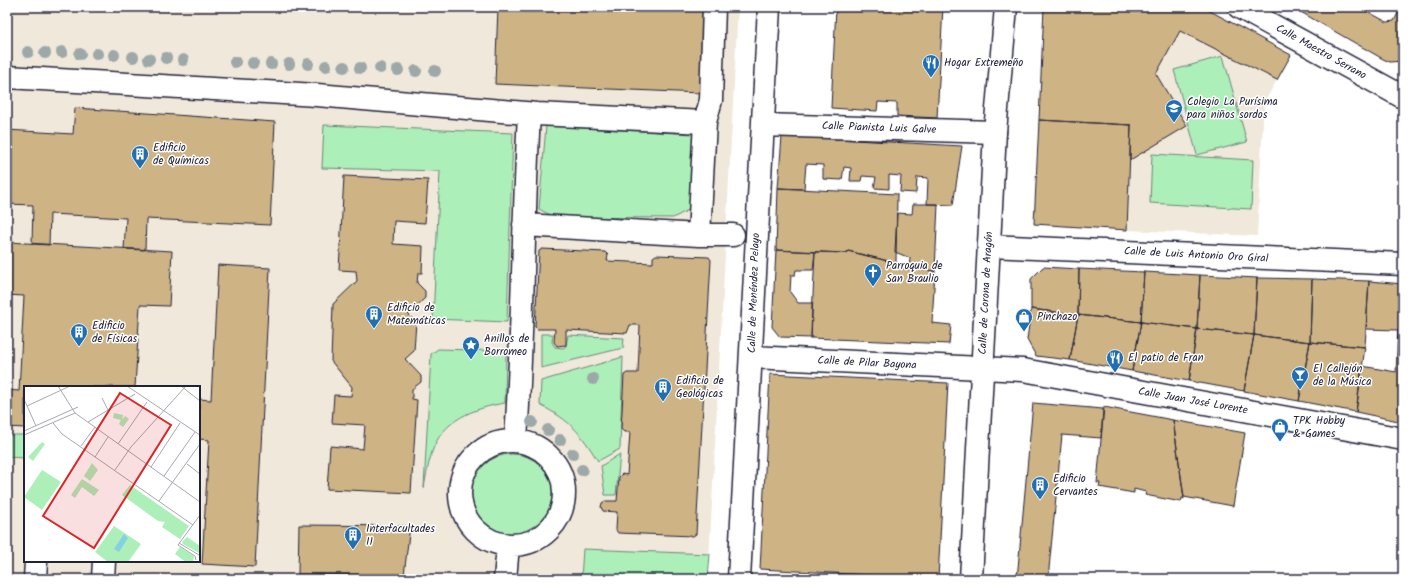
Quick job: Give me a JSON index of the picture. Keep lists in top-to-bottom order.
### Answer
{
  "streets": {
    "street": [
      "Calle Maestro Serrano",
      "Calle Pianista Luis Galve",
      "Calle de Luis Antonio Oro Giral",
      "Calle de Menéndez Pelayo",
      "Calle de Corona de Aragón",
      "Calle de Pilar Bayona",
      "Calle Juan José Lorente"
    ]
  },
  "crossings": [
    ["Calle Pianista Luis Galve", "Calle de Menéndez Pelayo"],
    ["Calle Pianista Luis Galve", "Calle de Corona de Aragón"],
    ["Calle de Luis Antonio Oro Giral", "Calle de Corona de Aragón"],
    ["Calle de Menéndez Pelayo", "Calle de Pilar Bayona"],
    ["Calle de Corona de Aragón", "Calle de Pilar Bayona"],
    ["Calle de Corona de Aragón", "Calle Juan José Lorente"],
    ["Calle de Pilar Bayona", "Calle Juan José Lorente"]
  ],
  "places": {
    "restaurant": ["Hogar Extremeño", "El patio de Fran"],
    "school or university": ["Colegio La Purísima para niños sordos"],
    "building": [
      "Edificio de Químicas",
      "Edificio de Matemáticas",
      "Edificio de Físicas",
      "Edificio de Geológicas",
      "Edificio Cervantes",
      "Interfacultades II"
    ],
    "church": ["Parroquia de San Braulio"],
    "shop": ["Pinchazo", "TPK Hobby & Games"],
    "place": ["Anillos de Borromeo"],
    "bar": ["El Callejón de la Música"]
  }
}
